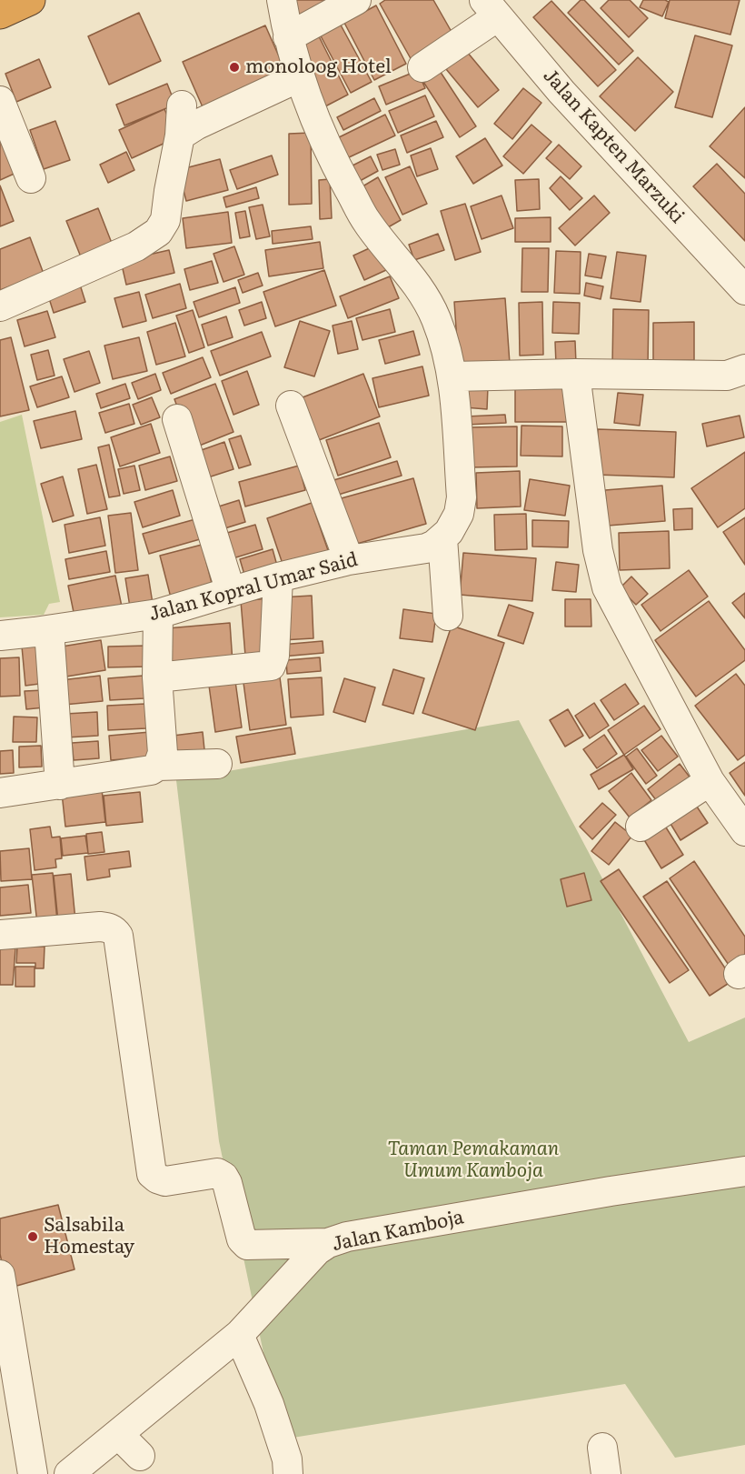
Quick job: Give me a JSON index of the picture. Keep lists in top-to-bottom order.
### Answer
{
  "streets": {
    "street": ["Jalan Kapten Marzuki", "Jalan Kopral Umar Said", "Jalan Kamboja"]
  },
  "parks": ["Taman Pemakaman Umum Kamboja"],
  "places": ["monoloog Hotel", "Salsabila Homestay"]
}
